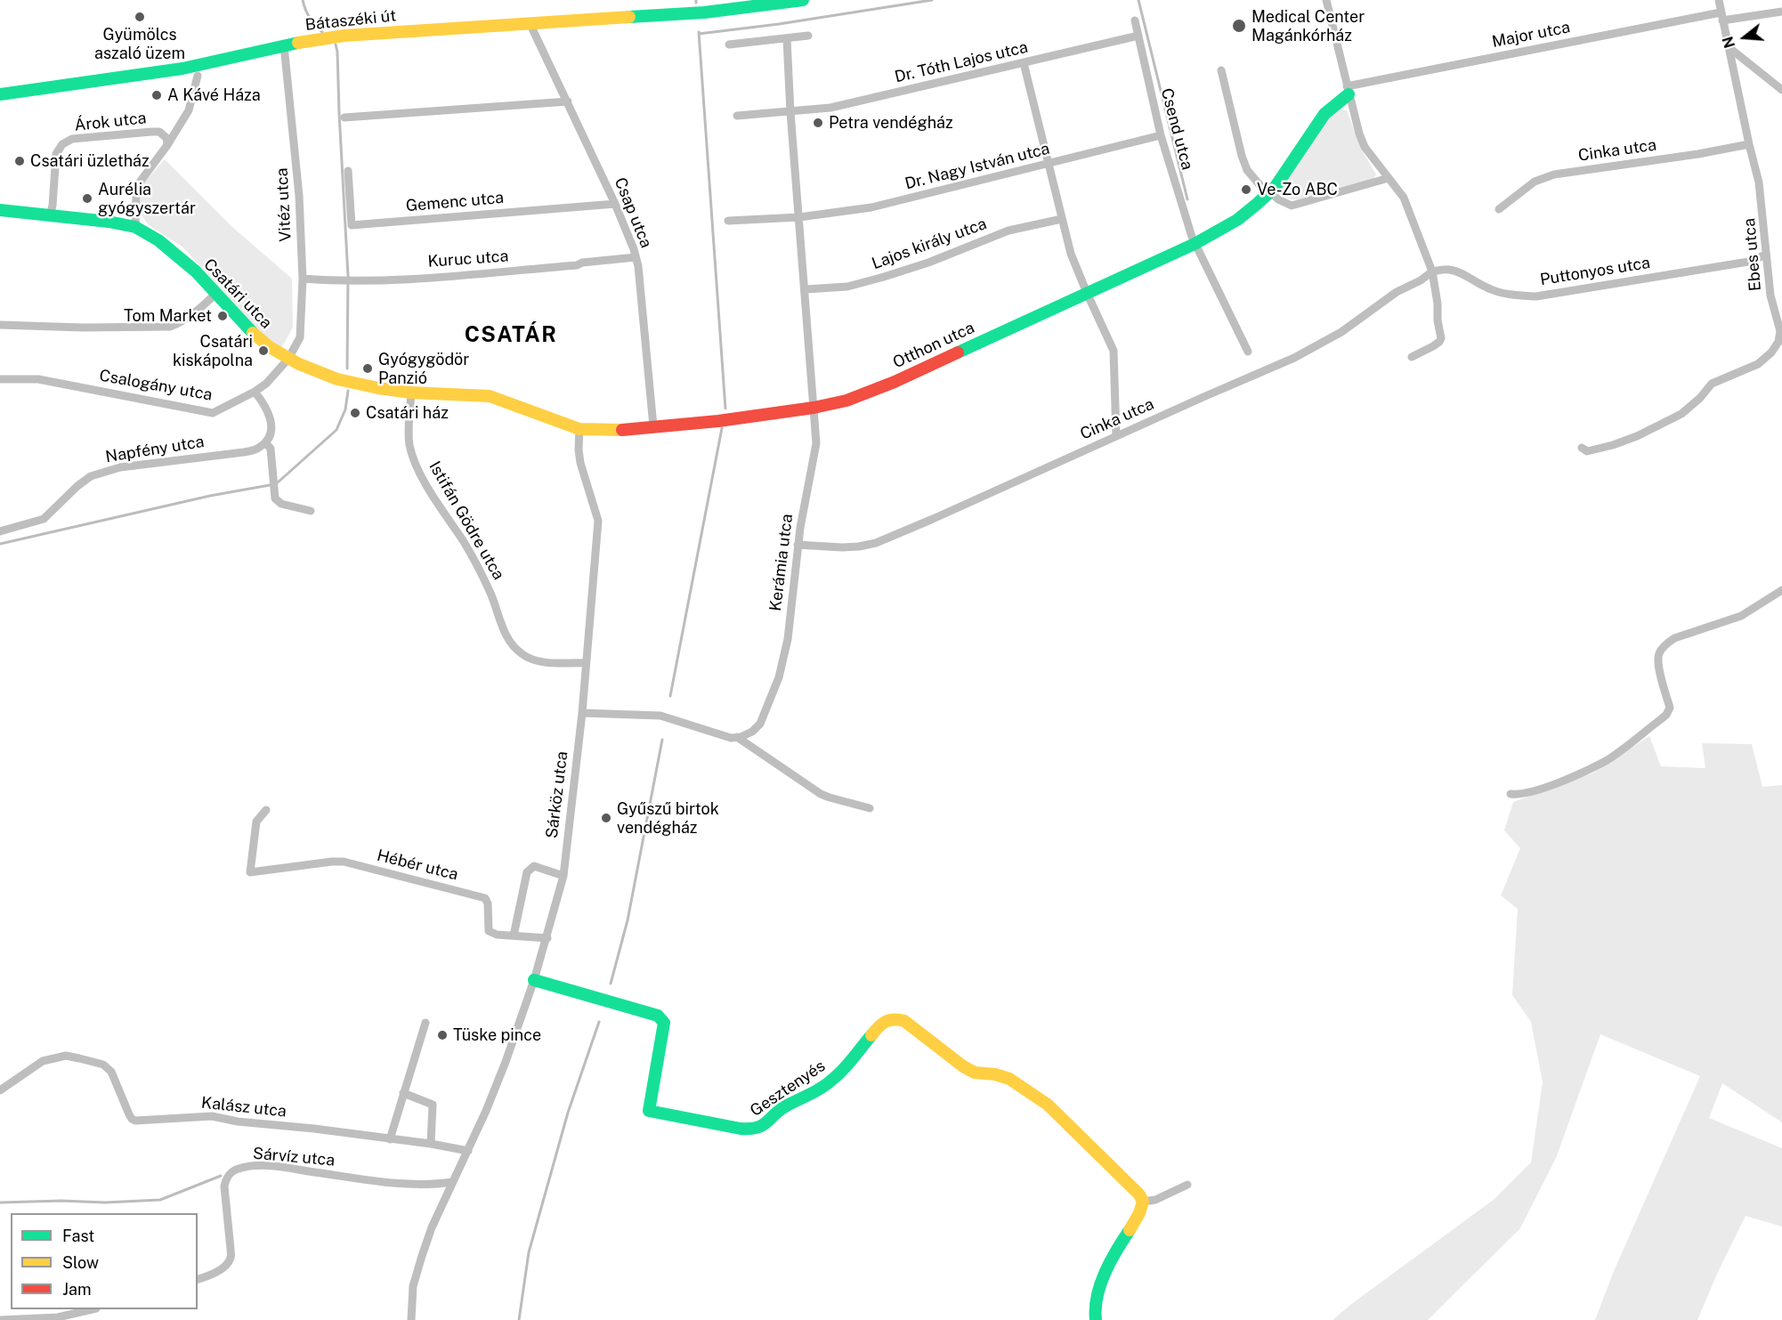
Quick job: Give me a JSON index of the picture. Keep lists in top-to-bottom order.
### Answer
{
  "streets": {
    "street": [
      "Bátaszéki út",
      "Major utca",
      "Dr. Tóth Lajos utca",
      "Árok utca",
      "Csend utca",
      "Cinka utca",
      "Dr. Nagy István utca",
      "Gemenc utca",
      "Vitéz utca",
      "Csap utca",
      "Lajos király utca",
      "Ebes utca",
      "Kuruc utca",
      "Puttonyos utca",
      "Csatári utca",
      "Otthon utca",
      "Csalogány utca",
      "Napfény utca",
      "Istifán Gödre utca",
      "Kerámia utca",
      "Sárköz utca",
      "Hébér utca",
      "Gesztenyés",
      "Kalász utca",
      "Sárvíz utca"
    ]
  },
  "crossings": [
    ["Bátaszéki út", "Vitéz utca"],
    ["Bátaszéki út", "Csap utca"],
    ["Major utca", "Ebes utca"],
    ["Major utca", "Otthon utca"],
    ["Dr. Tóth Lajos utca", "Csend utca"],
    ["Dr. Tóth Lajos utca", "Kerámia utca"],
    ["Árok utca", "Csatári utca"],
    ["Csend utca", "Dr. Nagy István utca"],
    ["Csend utca", "Otthon utca"],
    ["Cinka utca", "Ebes utca"],
    ["Cinka utca", "Puttonyos utca"],
    ["Cinka utca", "Kerámia utca"],
    ["Dr. Nagy István utca", "Kerámia utca"],
    ["Gemenc utca", "Csap utca"],
    ["Vitéz utca", "Kuruc utca"],
    ["Vitéz utca", "Csatári utca"],
    ["Vitéz utca", "Csalogány utca"],
    ["Csap utca", "Kuruc utca"],
    ["Csap utca", "Otthon utca"],
    ["Lajos király utca", "Kerámia utca"],
    ["Ebes utca", "Puttonyos utca"],
    ["Csatári utca", "Otthon utca"],
    ["Csatári utca", "Csalogány utca"],
    ["Csatári utca", "Istifán Gödre utca"],
    ["Csatári utca", "Sárköz utca"],
    ["Otthon utca", "Kerámia utca"],
    ["Otthon utca", "Sárköz utca"],
    ["Istifán Gödre utca", "Sárköz utca"],
    ["Sárköz utca", "Hébér utca"],
    ["Sárköz utca", "Gesztenyés"],
    ["Sárköz utca", "Kalász utca"],
    ["Sárköz utca", "Sárvíz utca"]
  ],
  "districts": ["CSATÁR"],
  "places": [
    "Gyümölcs aszaló üzem",
    "Medical Center Magánkórház",
    "A Kávé Háza",
    "Petra vendégház",
    "Csatári üzletház",
    "Ve-Zo ABC",
    "Aurélia gyógyszertár",
    "Tom Market",
    "Csatári kiskápolna",
    "Gyógygödör Panzió",
    "Csatári ház",
    "Gyűszű birtok vendégház",
    "Tüske pince"
  ],
  "legend": ["Fast", "Slow", "Jam"],
  "north": "left"
}
